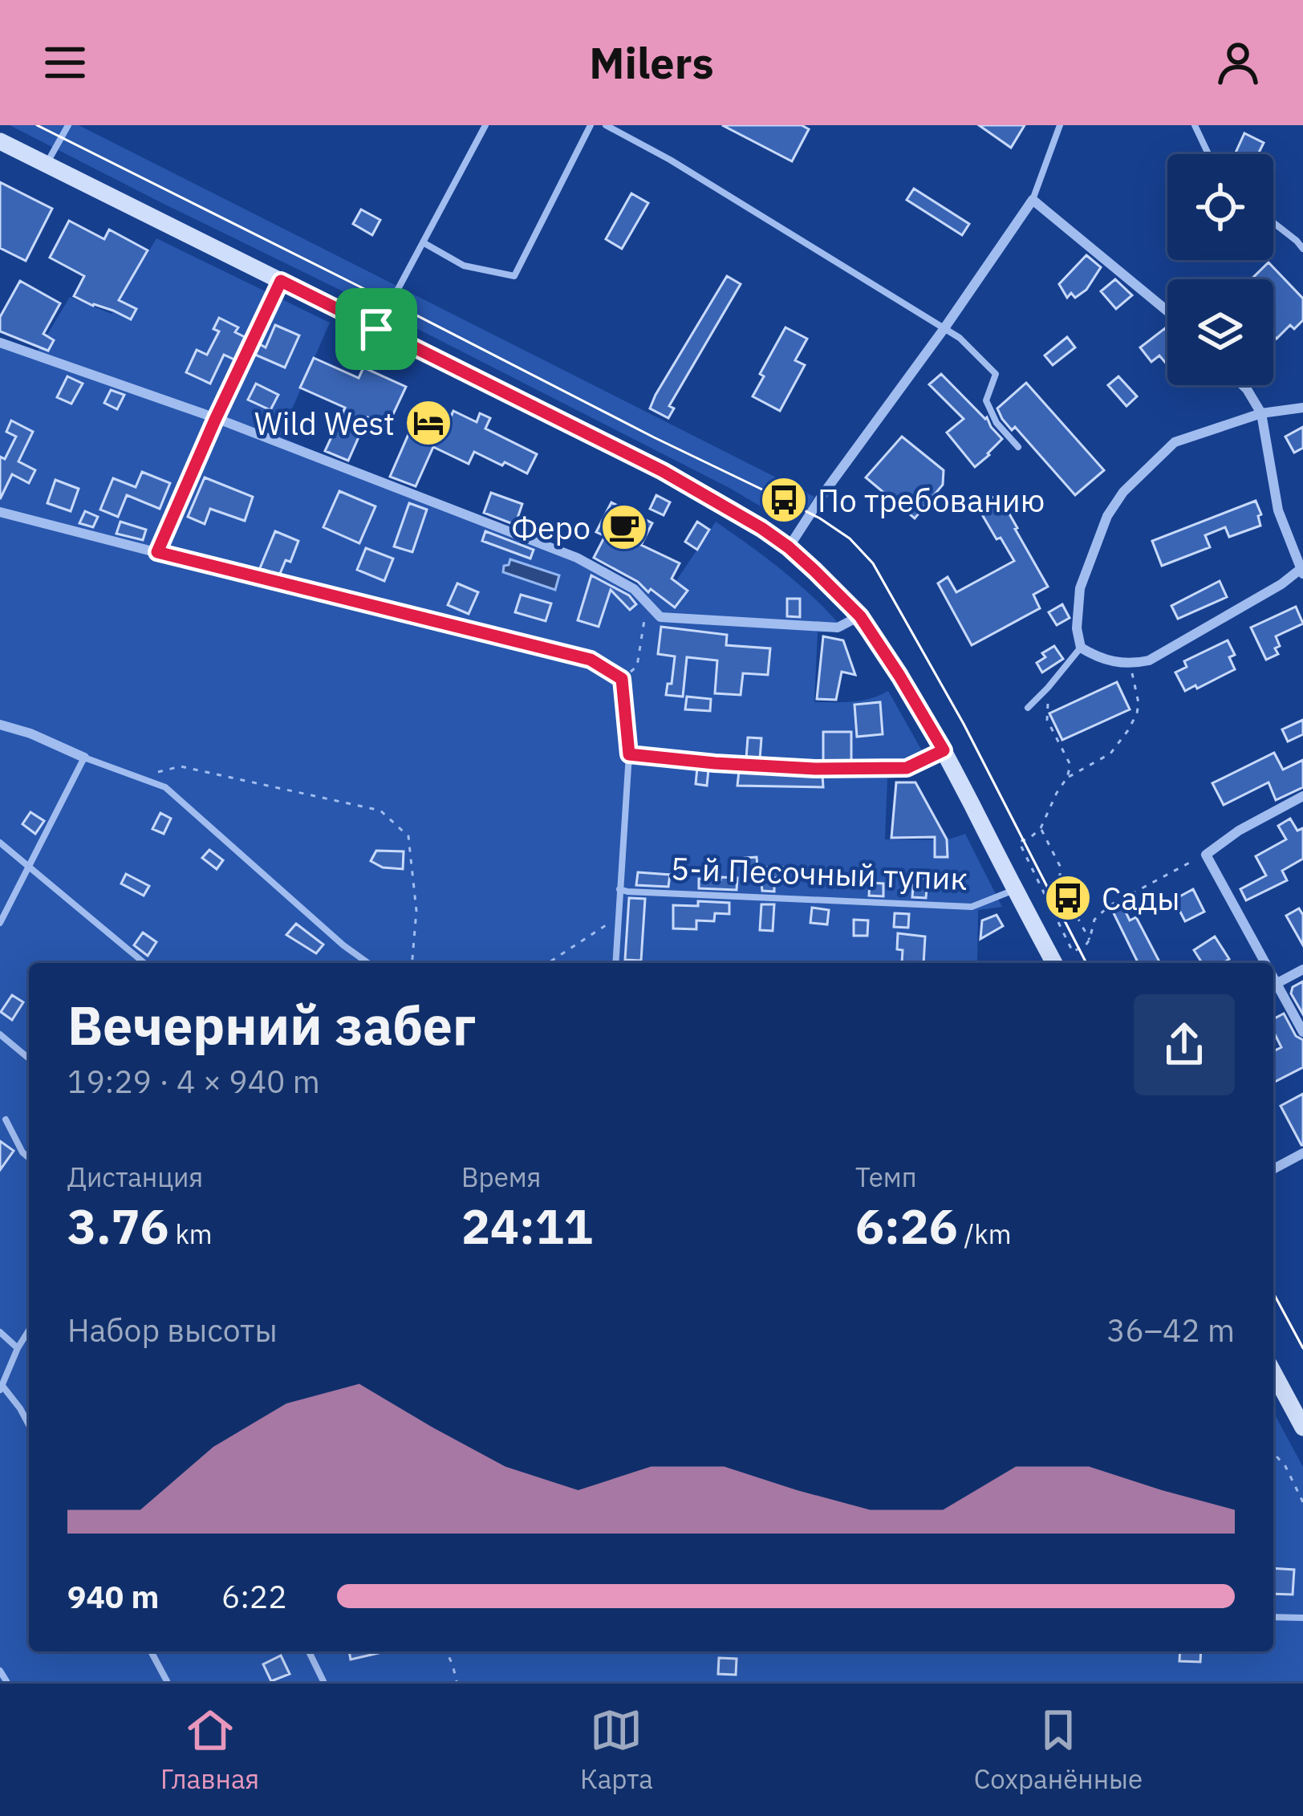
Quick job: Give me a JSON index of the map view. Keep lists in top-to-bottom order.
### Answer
{
  "streets": {
    "lane": ["5-й Песочный тупик"]
  },
  "places": {
    "hotel": ["Wild West"],
    "bus stop": ["По требованию", "Сады"],
    "cafe": ["Феро"]
  },
  "page": {
    "header": "Milers",
    "heading": ["Вечерний забег", "19:29 · 4 × 940 m"],
    "stats": [
      ["Дистанция", "3.76 km"],
      ["Время", "24:11"],
      ["Темп", "6:26 /km"]
    ],
    "chart": ["Набор высоты", "36–42 m"],
    "list": [
      {
        "name": "940 m",
        "note": "6:22"
      }
    ],
    "tabs": ["Главная", "Карта", "Сохранённые"]
  }
}
